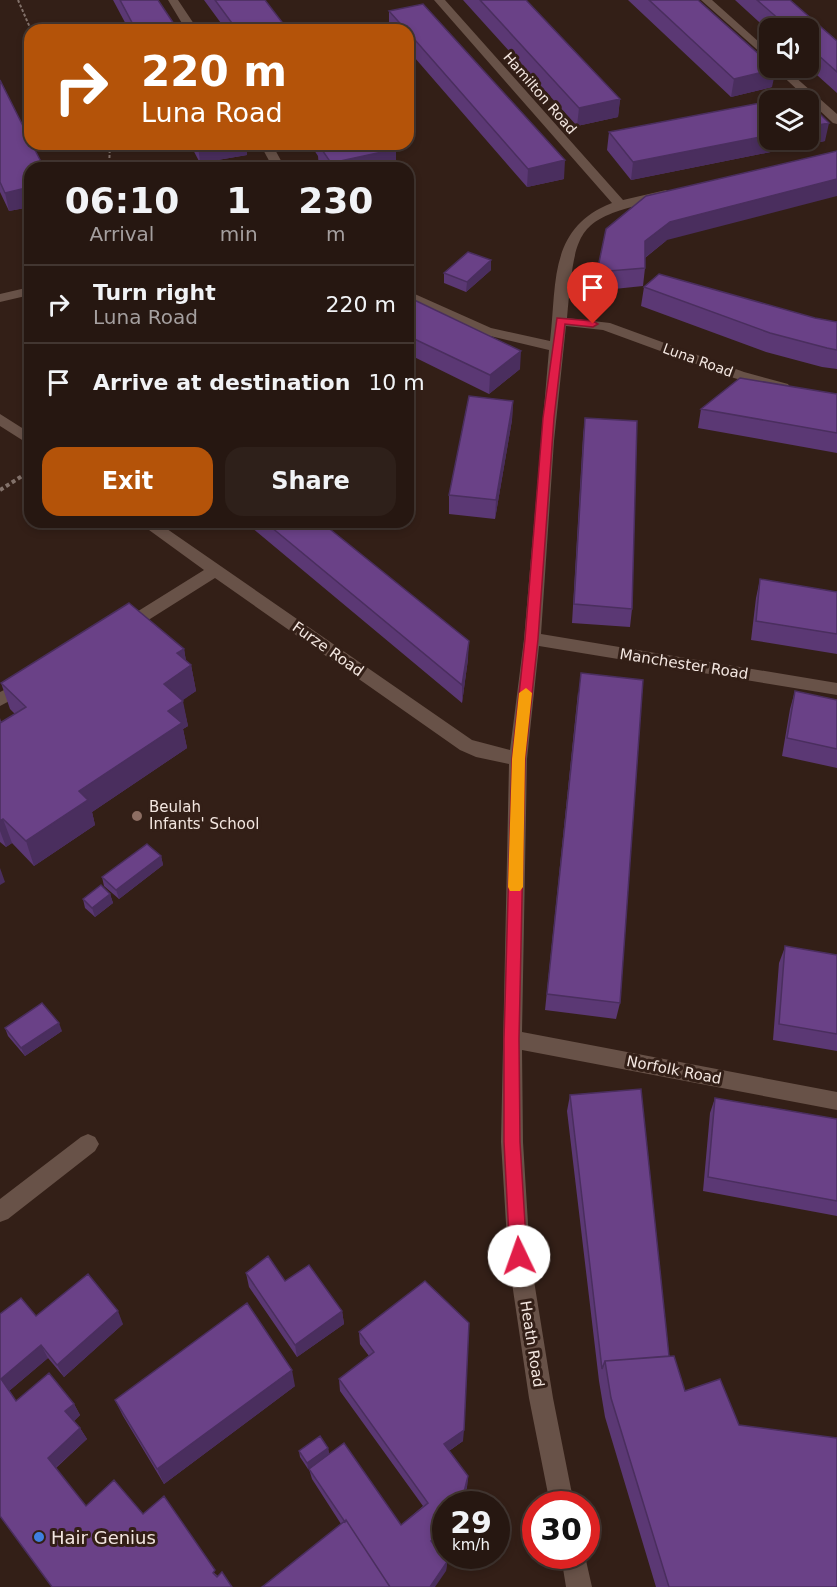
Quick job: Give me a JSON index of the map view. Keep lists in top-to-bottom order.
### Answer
{
  "streets": {
    "street": [
      "Hamilton Road",
      "Luna Road",
      "Furze Road",
      "Manchester Road",
      "Norfolk Road",
      "Heath Road"
    ]
  },
  "crossings": [
    ["Hamilton Road", "Heath Road"],
    ["Luna Road", "Heath Road"],
    ["Furze Road", "Heath Road"],
    ["Manchester Road", "Heath Road"],
    ["Norfolk Road", "Heath Road"]
  ],
  "places": ["Beulah Infants' School", "Hair Genius"],
  "page": {
    "turn": ["220 m", "Luna Road"],
    "eta": [
      "06:10",
      "Arrival",
      "1",
      "min",
      "230",
      "m"
    ],
    "list": [
      {
        "name": "Turn right",
        "note": "Luna Road",
        "value": "220 m"
      },
      {
        "name": "Arrive at destination",
        "value": "10 m"
      }
    ],
    "buttons": ["Exit", "Share"],
    "speed": "29 km/h",
    "limit": "30"
  }
}
